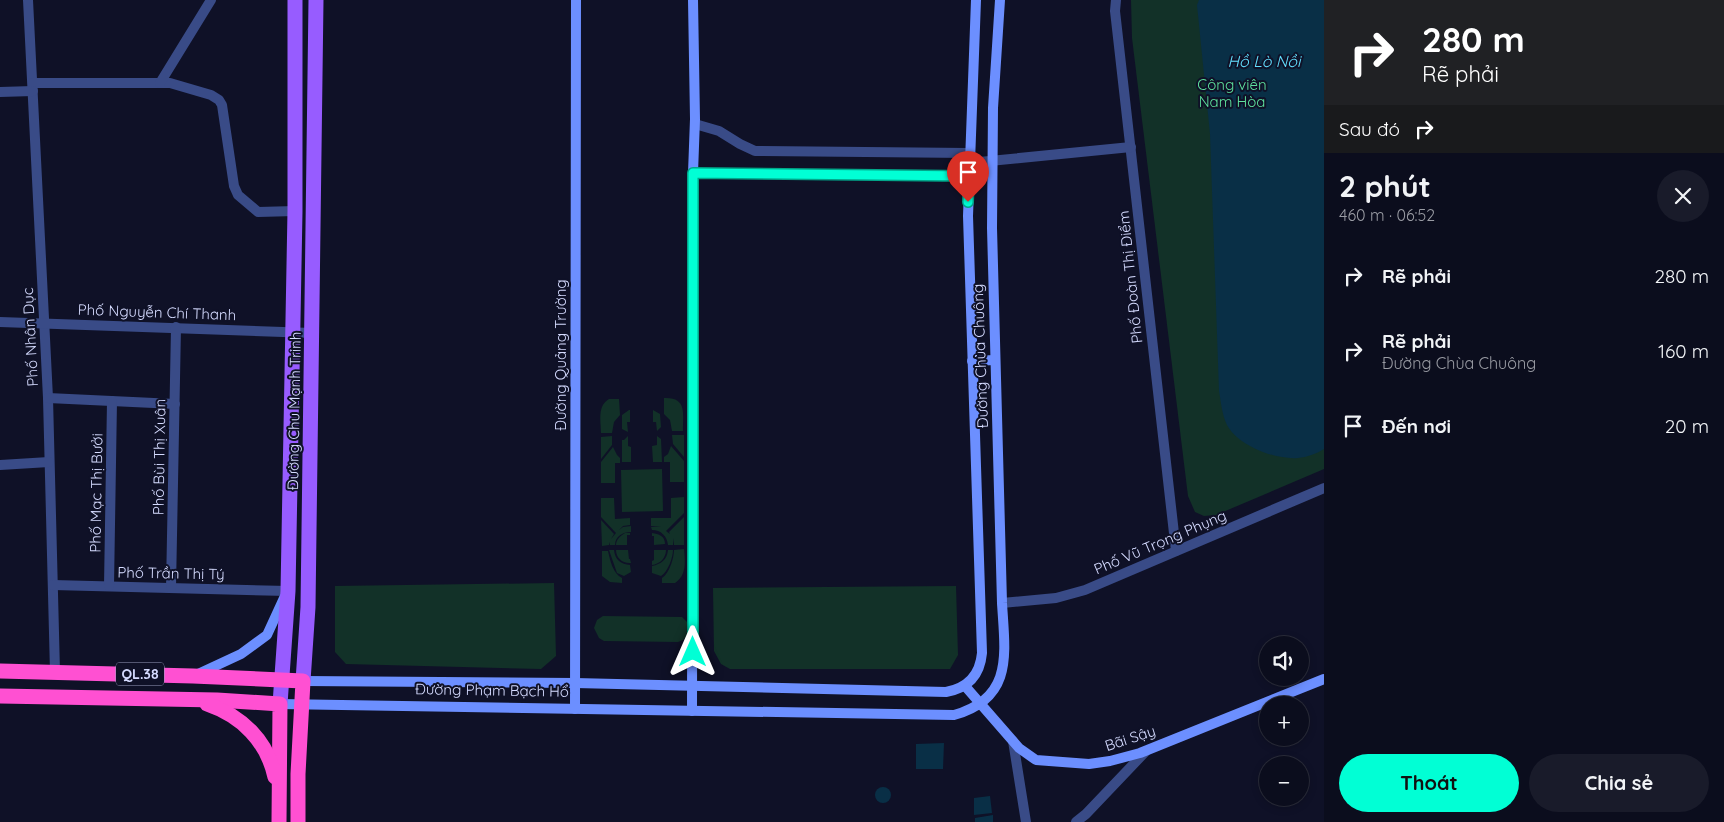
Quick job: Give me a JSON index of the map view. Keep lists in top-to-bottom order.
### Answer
{
  "streets": {
    "highway": ["Đường Chu Mạnh Trinh", "QL.38", "Đường Phạm Bạch Hổ"],
    "main road": ["Đường Quảng Trường", "Đường Chùa Chuông", "Bãi Sậy"],
    "street": [
      "Phố Đoàn Thị Điểm",
      "Phố Nguyễn Chí Thanh",
      "Phố Nhân Dục",
      "Phố Bùi Thị Xuân",
      "Phố Mạc Thị Bưởi",
      "Phố Vũ Trọng Phụng",
      "Phố Trần Thị Tý"
    ]
  },
  "crossings": [
    ["Phố Đoàn Thị Điểm", "Phố Vũ Trọng Phụng"],
    ["Phố Nguyễn Chí Thanh", "Phố Nhân Dục"],
    ["Phố Nguyễn Chí Thanh", "Đường Chu Mạnh Trinh"],
    ["Phố Nguyễn Chí Thanh", "Phố Bùi Thị Xuân"],
    ["Phố Nhân Dục", "Phố Trần Thị Tý"],
    ["Phố Nhân Dục", "Đường Phạm Bạch Hổ"],
    ["Đường Quảng Trường", "Đường Phạm Bạch Hổ"],
    ["Đường Chùa Chuông", "Phố Vũ Trọng Phụng"],
    ["Đường Chùa Chuông", "Đường Phạm Bạch Hổ"],
    ["Đường Chùa Chuông", "Bãi Sậy"],
    ["Đường Chu Mạnh Trinh", "Phố Trần Thị Tý"],
    ["Đường Chu Mạnh Trinh", "Đường Phạm Bạch Hổ"],
    ["Phố Bùi Thị Xuân", "Phố Trần Thị Tý"],
    ["Phố Mạc Thị Bưởi", "Phố Trần Thị Tý"],
    ["Đường Phạm Bạch Hổ", "Bãi Sậy"]
  ],
  "water": ["Hồ Lò Nồi"],
  "parks": ["Công viên Nam Hòa"],
  "page": {
    "turn": ["280 m", "Rẽ phải"],
    "then": "Sau đó",
    "heading": ["2 phút", "460 m · 06:52"],
    "list": [
      {
        "name": "Rẽ phải",
        "value": "280 m"
      },
      {
        "name": "Rẽ phải",
        "note": "Đường Chùa Chuông",
        "value": "160 m"
      },
      {
        "name": "Đến nơi",
        "value": "20 m"
      }
    ],
    "map_buttons": ["+", "−"],
    "buttons": ["Thoát", "Chia sẻ"]
  }
}
